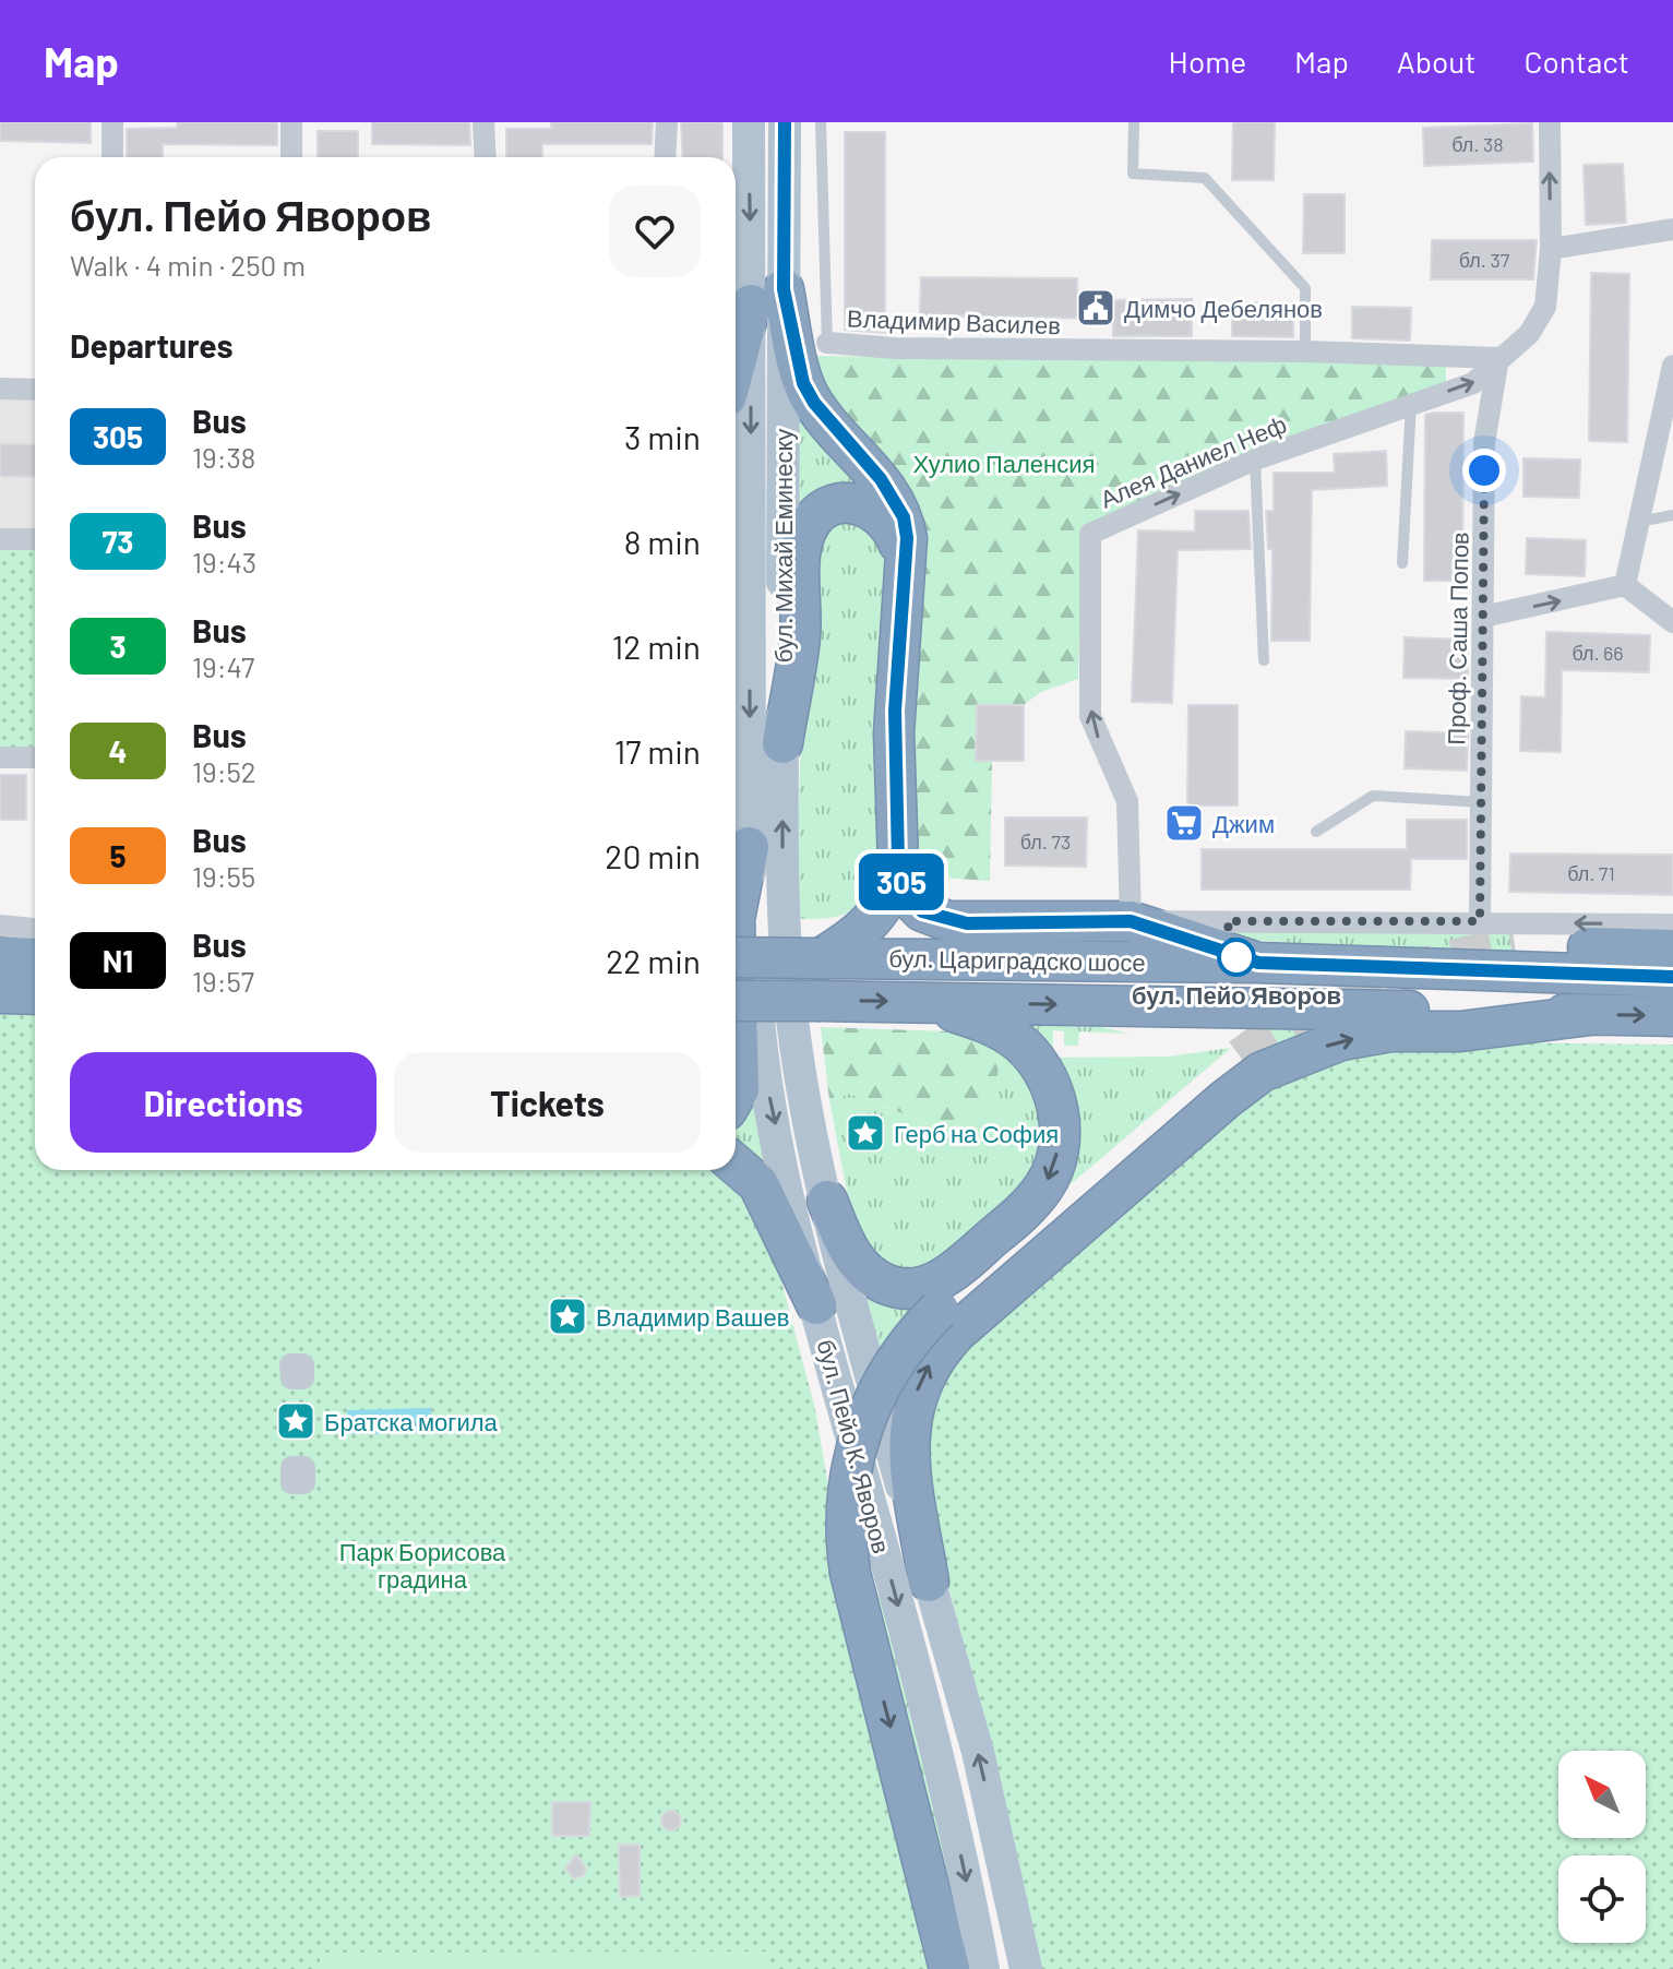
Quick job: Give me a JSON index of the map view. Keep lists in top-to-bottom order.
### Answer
{
  "streets": {
    "highway": ["бул. Цариградско шосе"],
    "main road": ["бул. Михай Еминеску", "бул. Пейо К. Яворов"],
    "street": ["Владимир Василев", "Алея Даниел Неф", "Проф. Саша Попов"]
  },
  "crossings": [
    ["Владимир Василев", "Алея Даниел Неф"],
    ["Владимир Василев", "Проф. Саша Попов"],
    ["Алея Даниел Неф", "Проф. Саша Попов"],
    ["Алея Даниел Неф", "бул. Цариградско шосе"],
    ["бул. Михай Еминеску", "бул. Цариградско шосе"],
    ["бул. Михай Еминеску", "бул. Пейо К. Яворов"],
    ["Проф. Саша Попов", "бул. Цариградско шосе"],
    ["бул. Цариградско шосе", "бул. Пейо К. Яворов"]
  ],
  "one_way": ["Алея Даниел Неф"],
  "parks": ["Хулио Паленсия", "Парк Борисова градина"],
  "places": {
    "public building": ["Димчо Дебелянов"],
    "supermarket": ["Джим"],
    "other": ["бул. Пейо Яворов"],
    "place": ["Герб на София", "Владимир Вашев", "Братска могила"]
  },
  "lines": ["bus line 305"],
  "house_numbers": [
    "бл. 38",
    "бл. 37",
    "бл. 66",
    "бл. 73",
    "бл. 71"
  ],
  "north": "top left",
  "page": {
    "header": "Map",
    "nav": [
      "Home",
      "Map",
      "About",
      "Contact"
    ],
    "on_map": "305",
    "heading": [
      ["бул. Пейо Яворов", "Walk · 4 min · 250 m"],
      "Departures"
    ],
    "list": [
      {
        "mark": "305",
        "name": "Bus",
        "note": "19:38",
        "value": "3 min"
      },
      {
        "mark": "73",
        "name": "Bus",
        "note": "19:43",
        "value": "8 min"
      },
      {
        "mark": "3",
        "name": "Bus",
        "note": "19:47",
        "value": "12 min"
      },
      {
        "mark": "4",
        "name": "Bus",
        "note": "19:52",
        "value": "17 min"
      },
      {
        "mark": "5",
        "name": "Bus",
        "note": "19:55",
        "value": "20 min"
      },
      {
        "mark": "N1",
        "name": "Bus",
        "note": "19:57",
        "value": "22 min"
      }
    ],
    "buttons": ["Directions", "Tickets"]
  }
}
